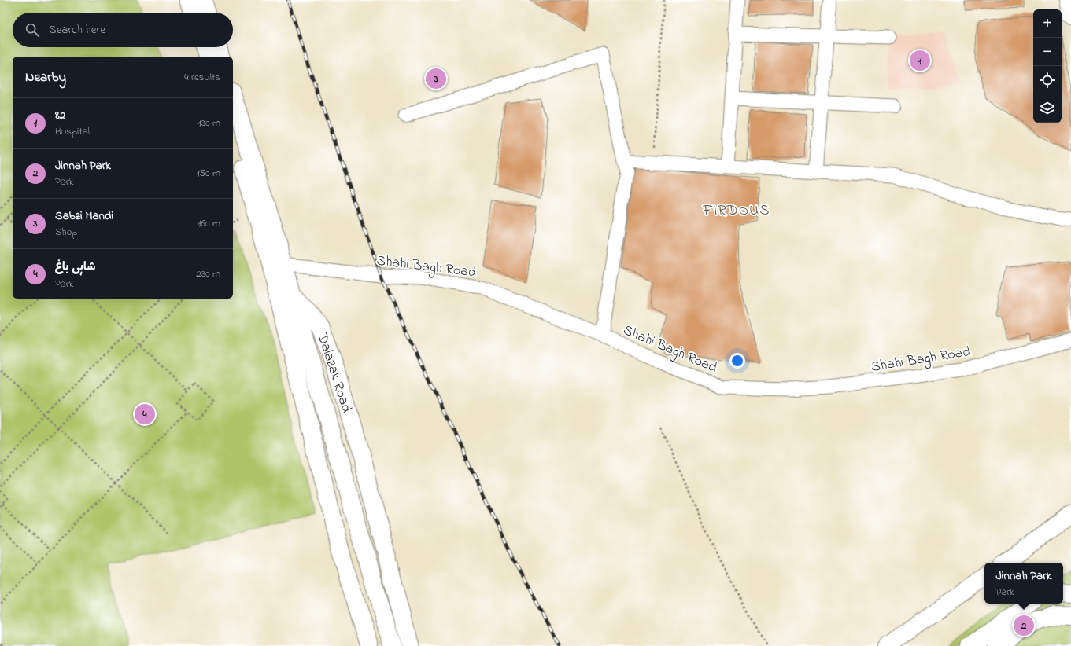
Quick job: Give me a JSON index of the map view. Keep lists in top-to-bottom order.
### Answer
{
  "streets": {
    "main road": ["Dalazak Road"],
    "street": ["Shahi Bagh Road"]
  },
  "crossings": [
    ["Shahi Bagh Road", "Dalazak Road"]
  ],
  "districts": ["FIRDOUS"],
  "page": {
    "map_buttons": ["+", "−"],
    "search": "Search here",
    "pins": [
      "1",
      "3",
      "4",
      "2"
    ],
    "heading": ["Nearby", "4 results"],
    "list": [
      {
        "mark": "1",
        "name": "82",
        "note": "Hospital",
        "value": "130 m"
      },
      {
        "mark": "2",
        "name": "Jinnah Park",
        "note": "Park",
        "value": "150 m"
      },
      {
        "mark": "3",
        "name": "Sabzi Mandi",
        "note": "Shop",
        "value": "160 m"
      },
      {
        "mark": "4",
        "name": "شاہی باغ",
        "note": "Park",
        "value": "230 m"
      }
    ],
    "popup": ["Jinnah Park", "Park"]
  }
}
